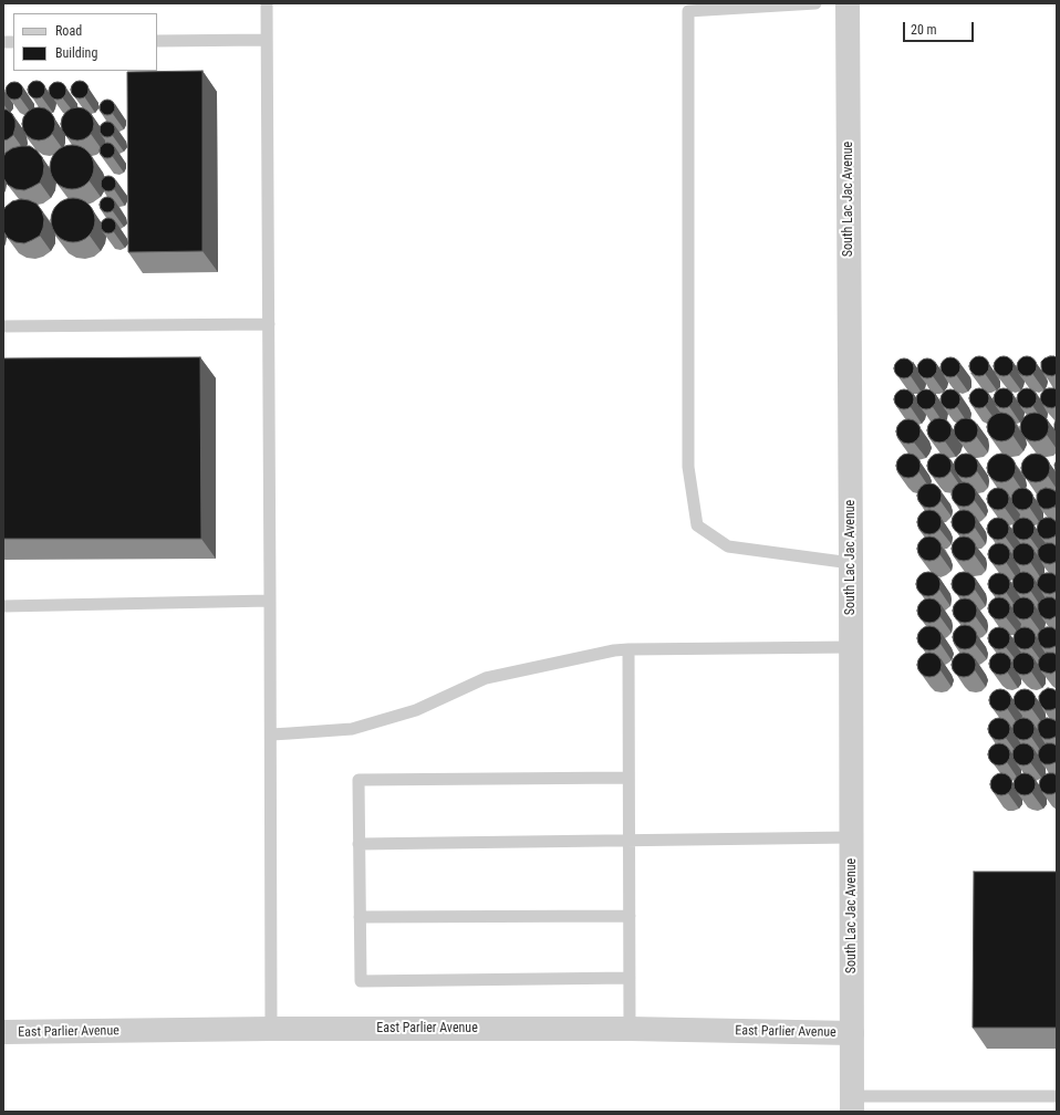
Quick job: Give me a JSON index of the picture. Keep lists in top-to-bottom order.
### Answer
{
  "streets": {
    "street": ["South Lac Jac Avenue", "East Parlier Avenue"]
  },
  "crossings": [
    ["South Lac Jac Avenue", "East Parlier Avenue"]
  ],
  "legend": ["Road", "Building"],
  "scale_bar": "20 m"
}
